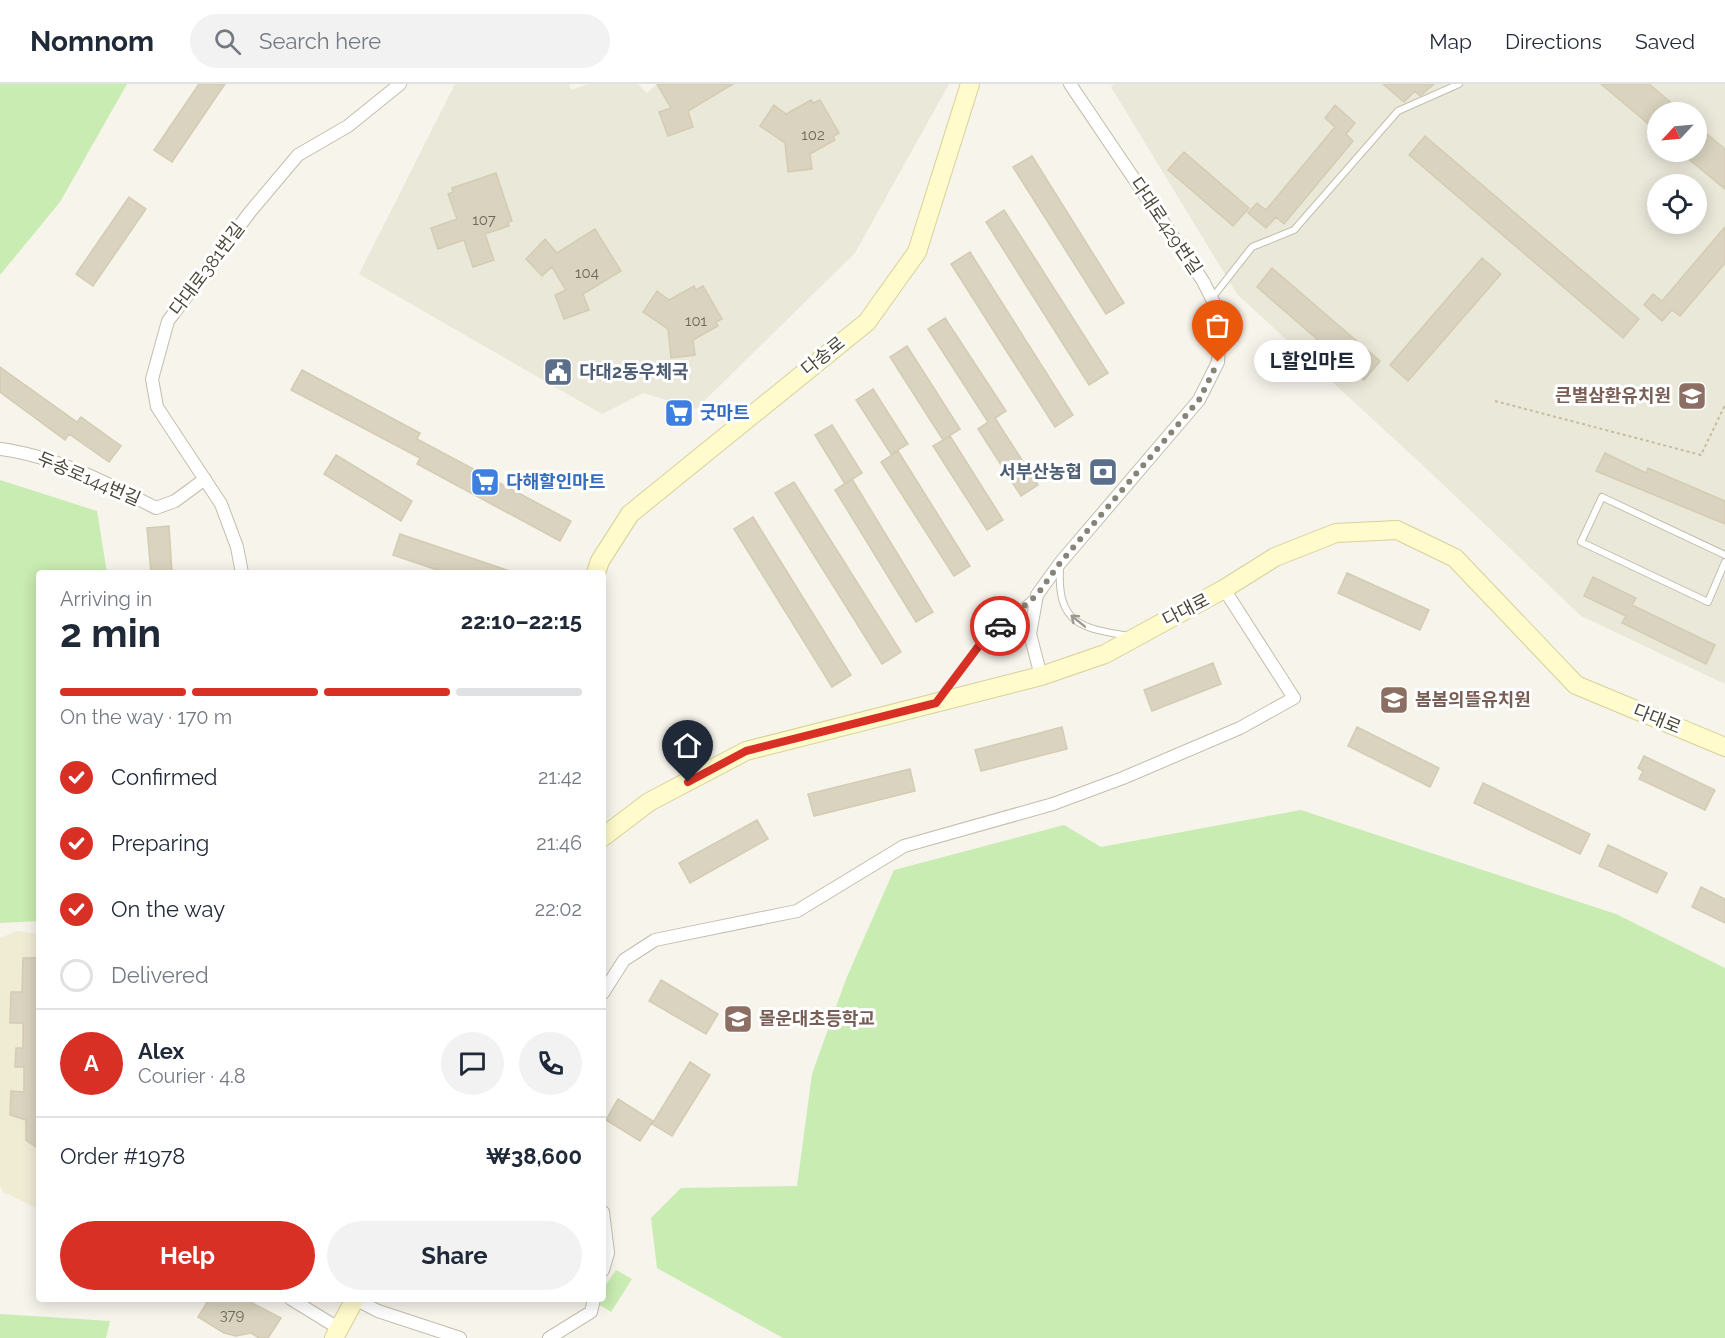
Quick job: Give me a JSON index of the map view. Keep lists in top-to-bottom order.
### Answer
{
  "streets": {
    "main road": ["다송로", "다대로"],
    "street": ["다대로429번길", "다대로381번길", "두송로144번길"]
  },
  "crossings": [
    ["다대로429번길", "다대로"],
    ["다대로381번길", "두송로144번길"]
  ],
  "places": {
    "other": ["L할인마트"],
    "public building": ["다대2동우체국"],
    "school or university": ["큰별삼환유치원", "봄봄의뜰유치원", "몰운대초등학교"],
    "supermarket": ["굿마트", "다해할인마트"],
    "bank": ["서부산농협"]
  },
  "house_numbers": [
    "102",
    "107",
    "104",
    "101",
    "379"
  ],
  "north": "bottom left",
  "page": {
    "header": "Nomnom",
    "search": "Search here",
    "nav": ["Map", "Directions", "Saved"],
    "bubble": "L할인마트",
    "heading": ["2 min", "Arriving in", "22:10–22:15"],
    "panel": [
      "Alex",
      "Courier · 4.8",
      "Order #1978",
      "₩38,600"
    ],
    "bar": "On the way · 170 m",
    "list": [
      ["Confirmed", "21:42"],
      ["Preparing", "21:46"],
      ["On the way", "22:02"],
      "Delivered"
    ],
    "round": "A",
    "buttons": ["Help", "Share"]
  }
}
